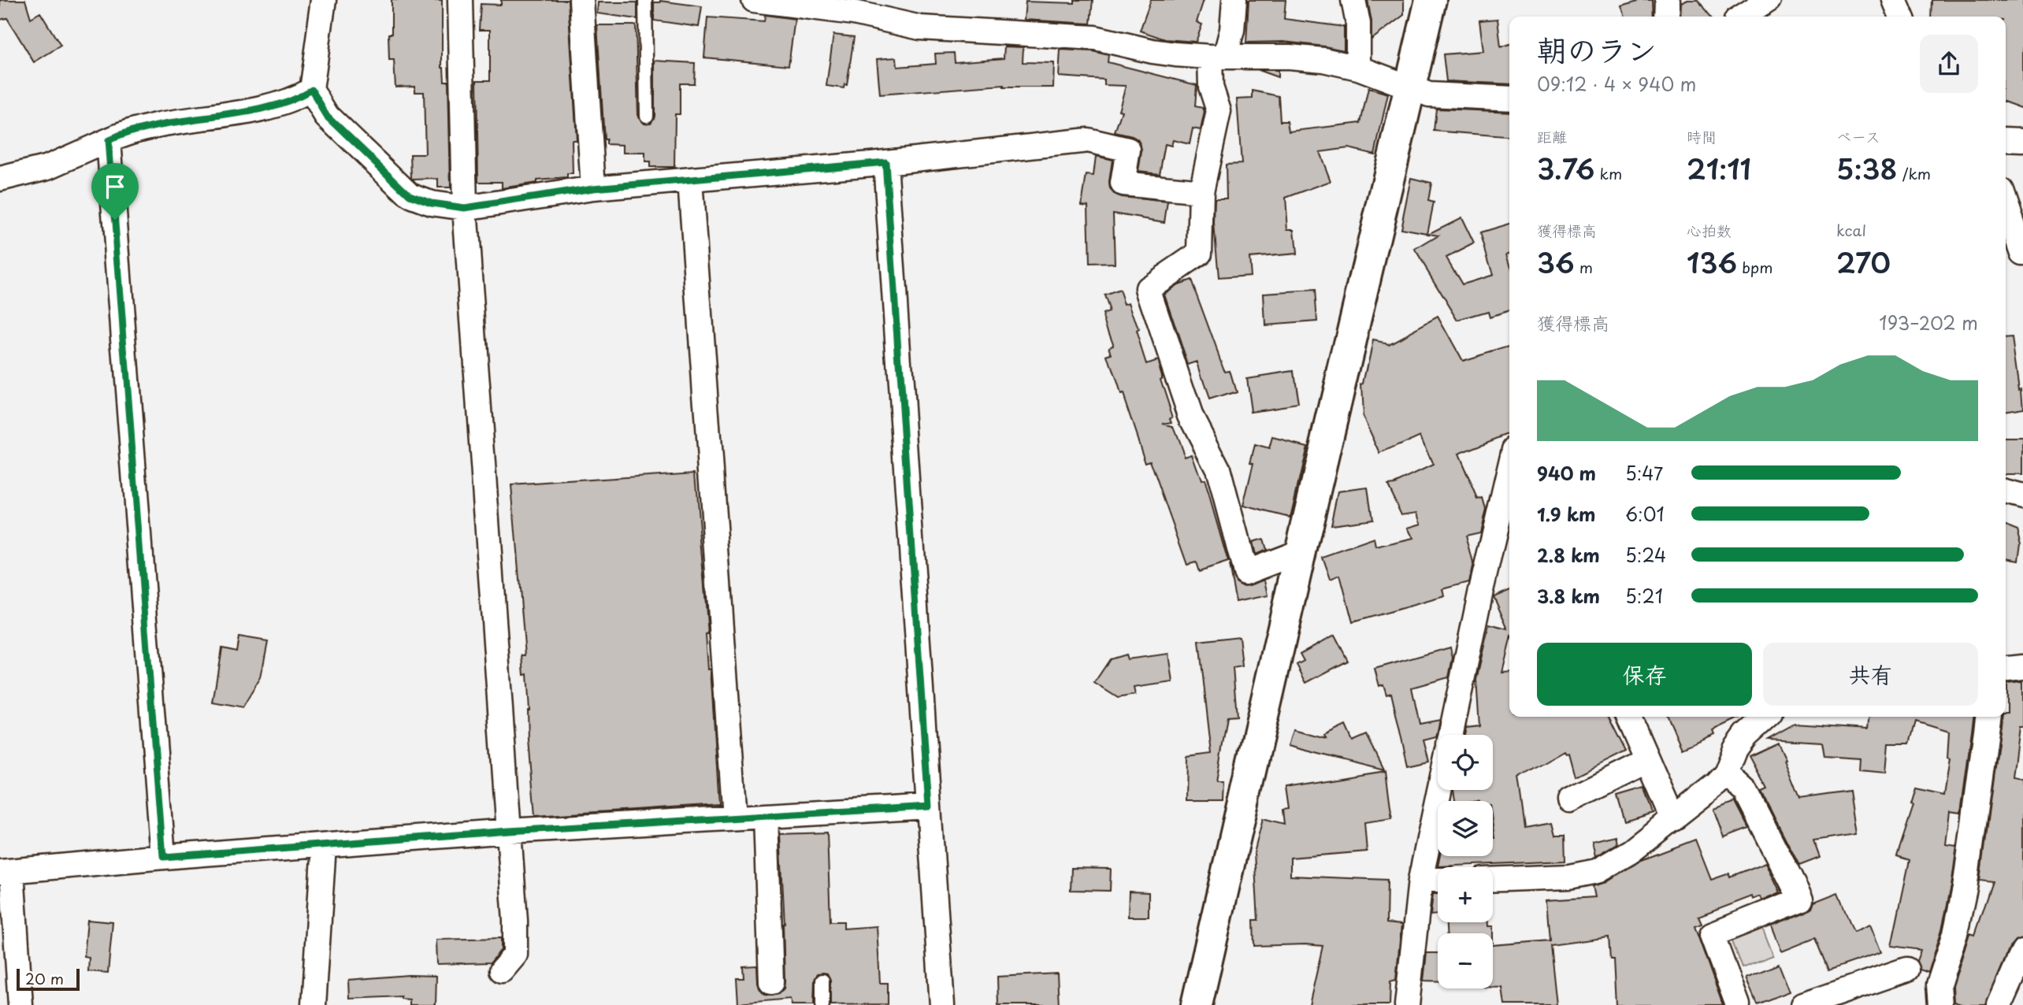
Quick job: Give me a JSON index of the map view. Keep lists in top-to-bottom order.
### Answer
{
  "scale_bar": "20 m",
  "page": {
    "heading": ["朝のラン", "09:12 · 4 × 940 m"],
    "stats": [
      ["距離", "3.76 km"],
      ["時間", "21:11"],
      ["ペース", "5:38 /km"],
      ["獲得標高", "36 m"],
      ["心拍数", "136 bpm"],
      ["kcal", "270"]
    ],
    "chart": ["獲得標高", "193–202 m"],
    "list": [
      {
        "name": "940 m",
        "note": "5:47"
      },
      {
        "name": "1.9 km",
        "note": "6:01"
      },
      {
        "name": "2.8 km",
        "note": "5:24"
      },
      {
        "name": "3.8 km",
        "note": "5:21"
      }
    ],
    "buttons": ["保存", "共有"],
    "map_buttons": ["+", "−"],
    "scale": "20 m"
  }
}
